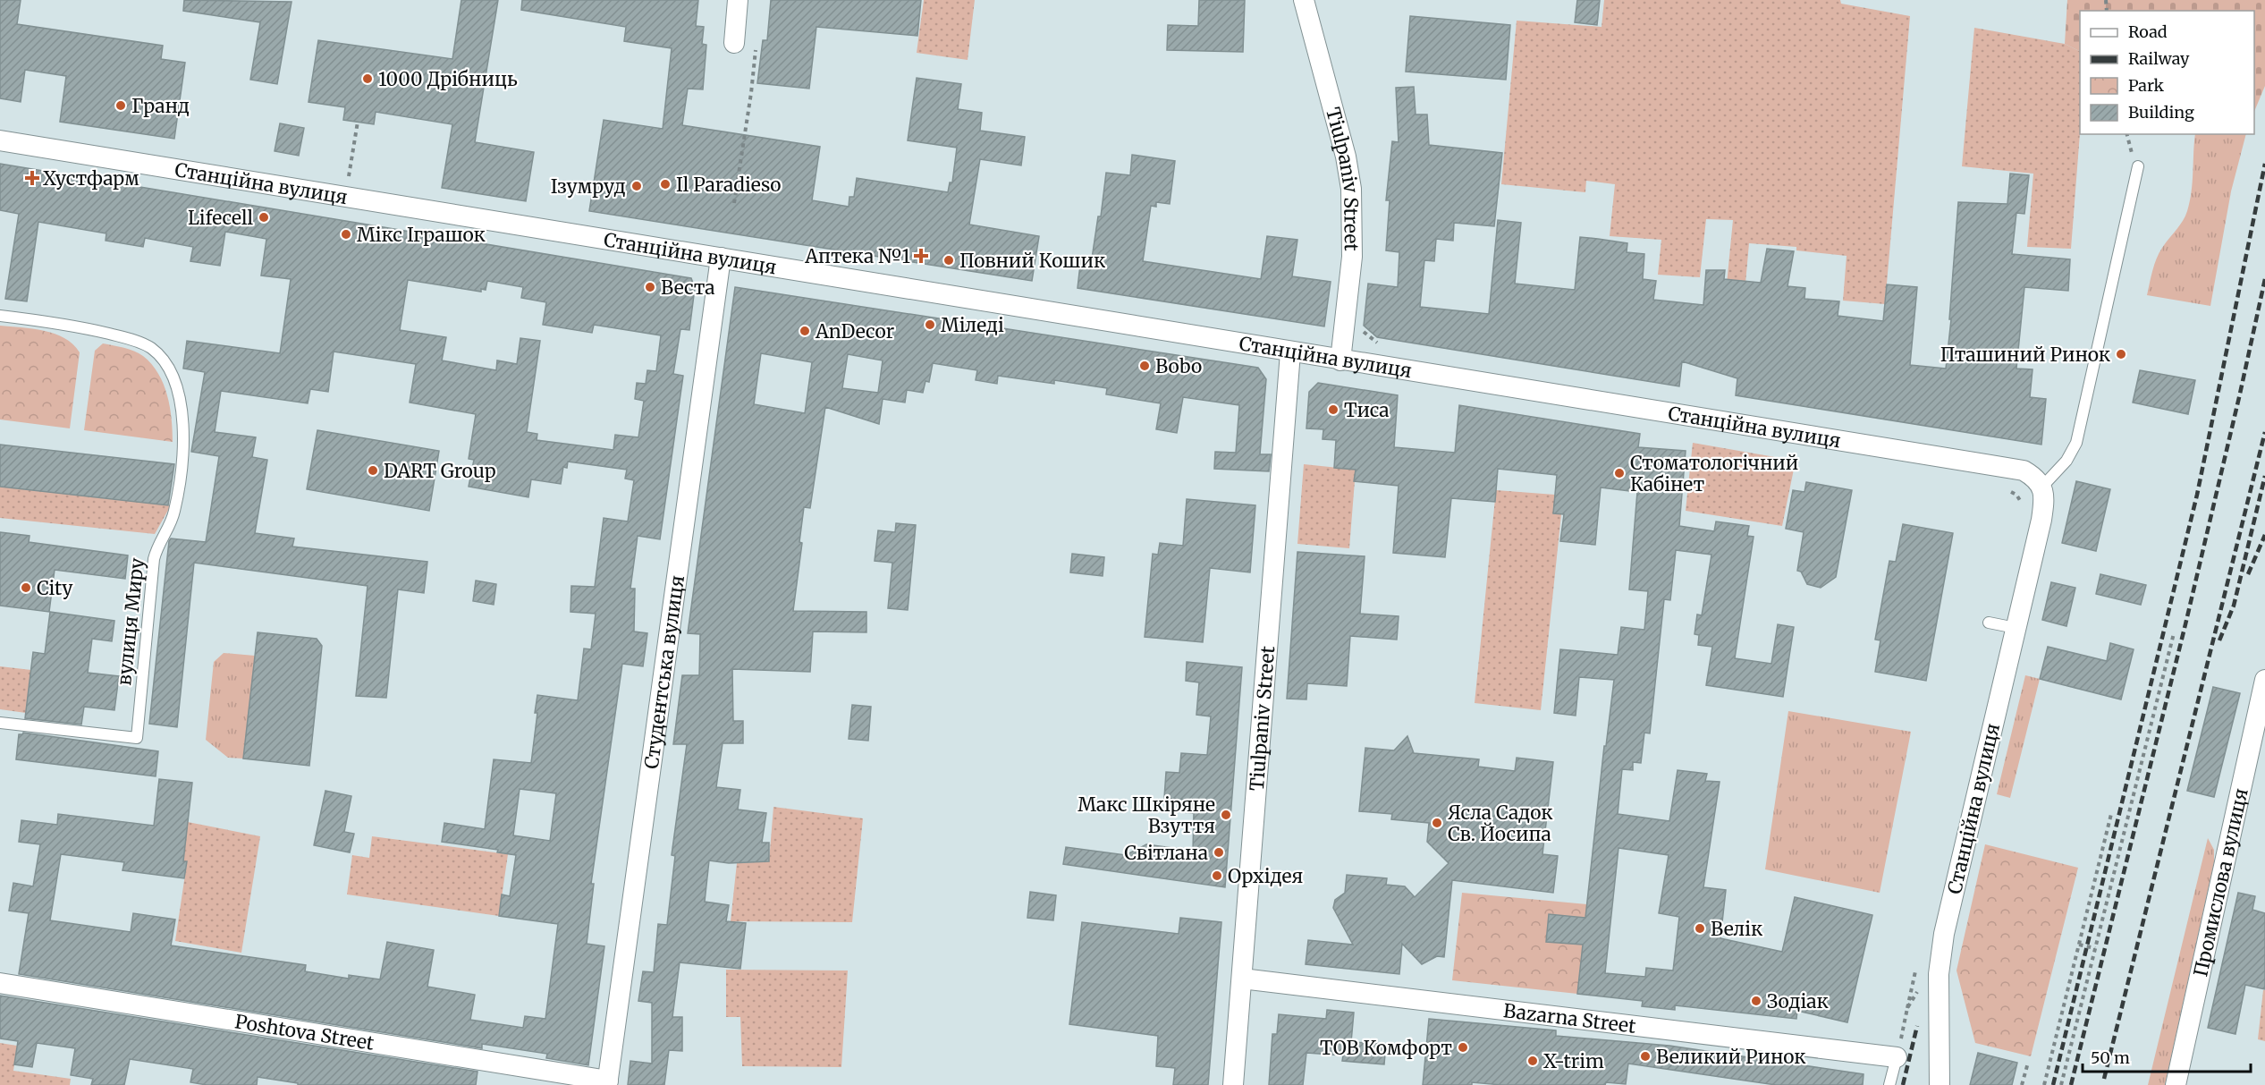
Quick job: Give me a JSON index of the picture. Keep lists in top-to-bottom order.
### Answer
{
  "streets": {
    "street": [
      "Tiulpaniv Street",
      "Станційна вулиця",
      "Студентська вулиця",
      "Промислова вулиця",
      "Bazarna Street",
      "Poshtova Street"
    ],
    "lane": ["вулиця Миру"]
  },
  "crossings": [
    ["Tiulpaniv Street", "Станційна вулиця"],
    ["Tiulpaniv Street", "Bazarna Street"],
    ["Станційна вулиця", "Студентська вулиця"],
    ["Студентська вулиця", "Poshtova Street"]
  ],
  "places": {
    "other": [
      "1000 Дрібниць",
      "Гранд",
      "Il Paradieso",
      "Ізумруд",
      "Lifecell",
      "Мікс Іграшок",
      "Повний Кошик",
      "Веста",
      "Міледі",
      "AnDecor",
      "Пташиний Ринок",
      "Bobo",
      "Тиса",
      "DART Group",
      "Стоматологічний Кабінет",
      "City",
      "Макс Шкіряне Взуття",
      "Ясла Садок Св. Йосипа",
      "Світлана",
      "Орхідея",
      "Велік",
      "Зодіак",
      "ТОВ Комфорт",
      "Великий Ринок",
      "X-trim"
    ],
    "health": ["Хустфарм", "Аптека №1"]
  },
  "legend": [
    "Road",
    "Railway",
    "Park",
    "Building"
  ],
  "scale_bar": "50 m"
}
